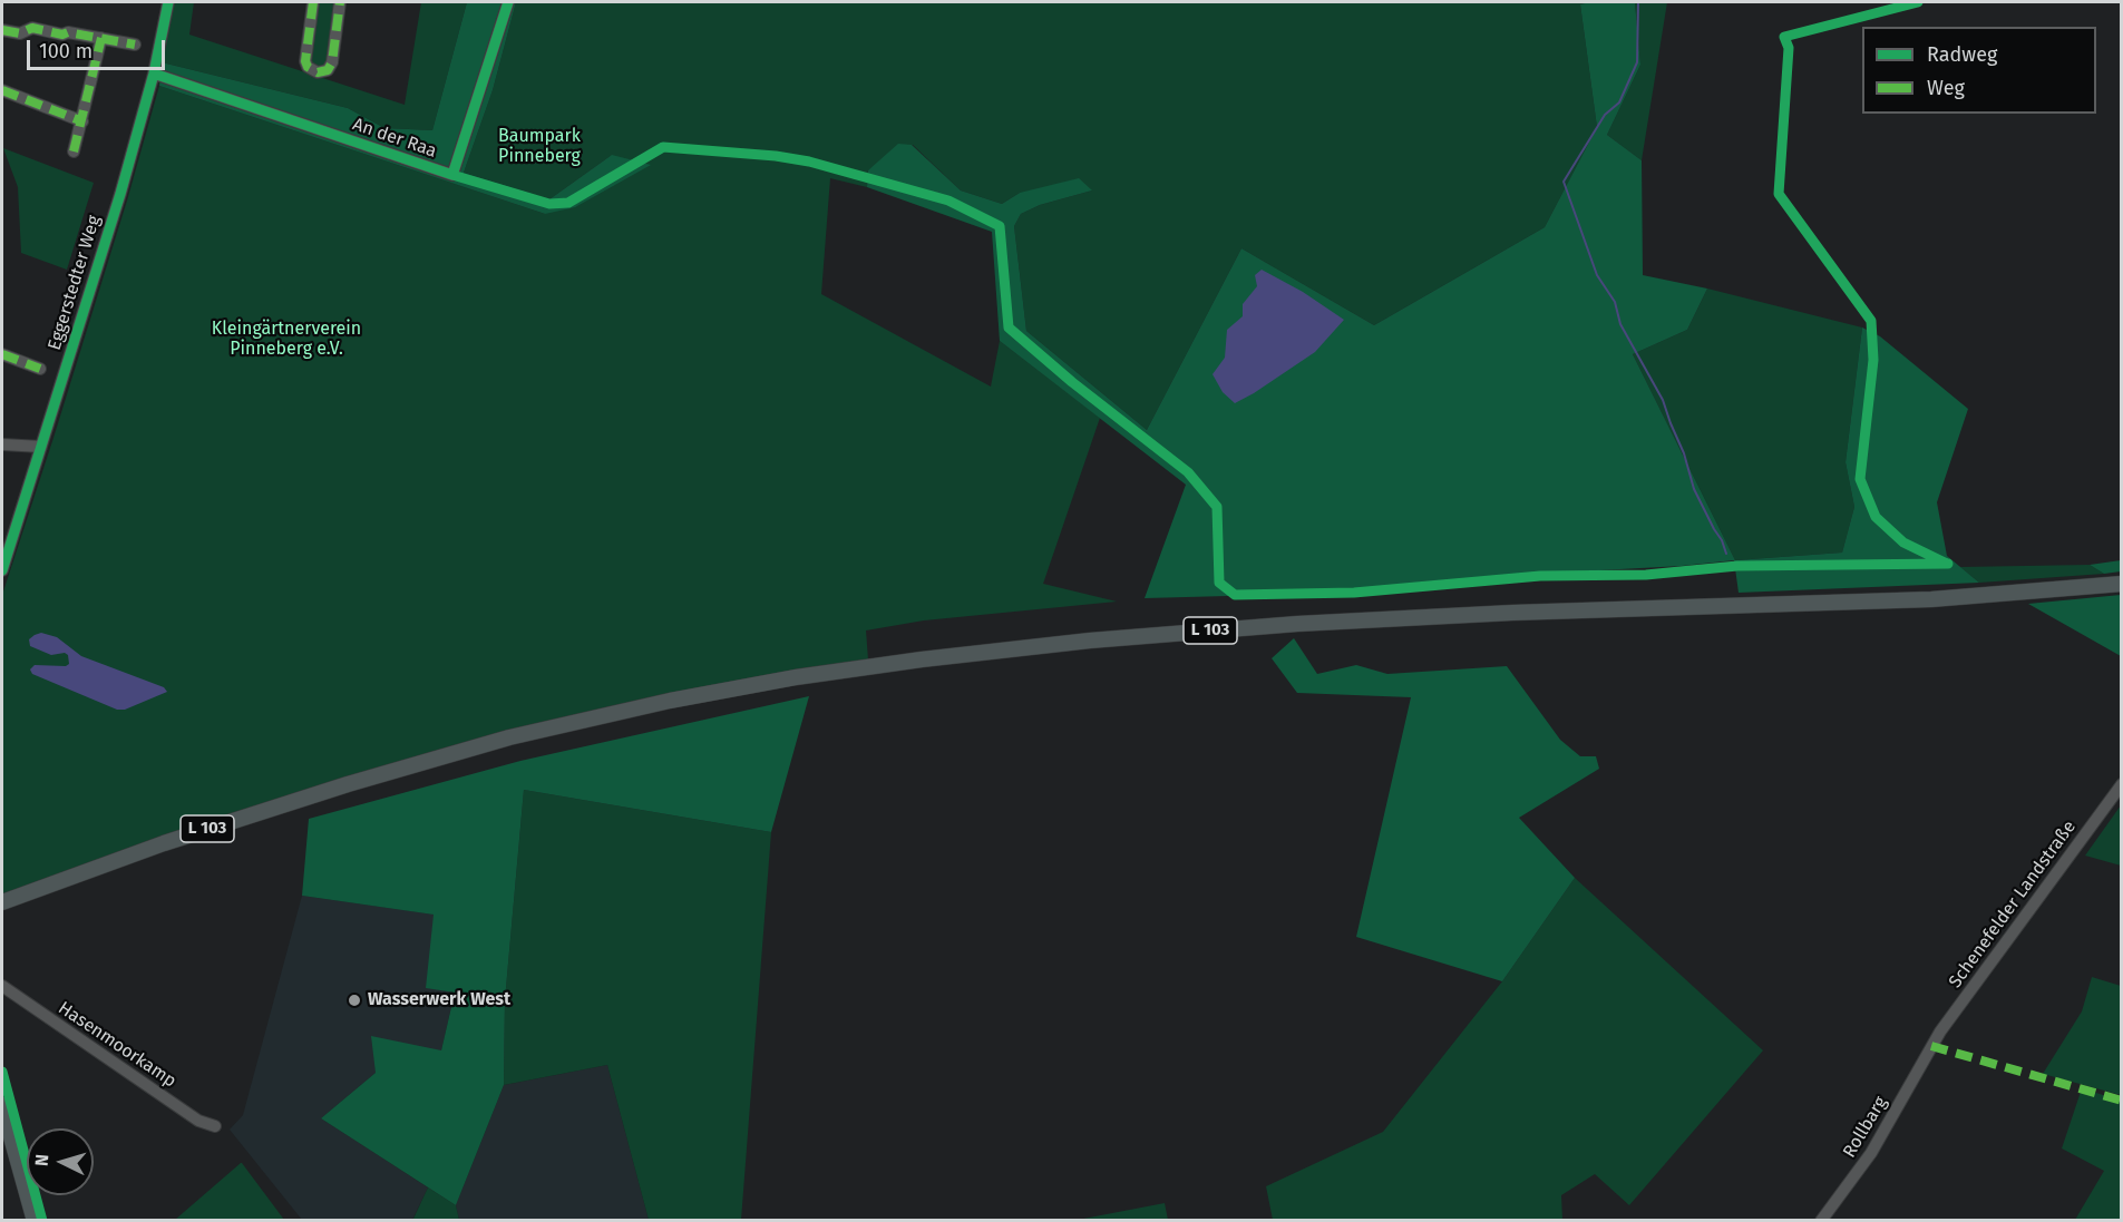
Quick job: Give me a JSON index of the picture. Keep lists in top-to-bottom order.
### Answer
{
  "streets": {
    "main road": ["L 103"],
    "street": [
      "An der Raa",
      "Eggerstedter Weg",
      "Schenefelder Landstraße",
      "Hasenmoorkamp",
      "Rollbarg"
    ]
  },
  "crossings": [
    ["An der Raa", "Eggerstedter Weg"],
    ["Schenefelder Landstraße", "Rollbarg"]
  ],
  "parks": ["Baumpark Pinneberg", "Kleingärtnerverein Pinneberg e.V."],
  "places": ["Wasserwerk West"],
  "legend": ["Radweg", "Weg"],
  "scale_bar": "100 m",
  "north": "left"
}
